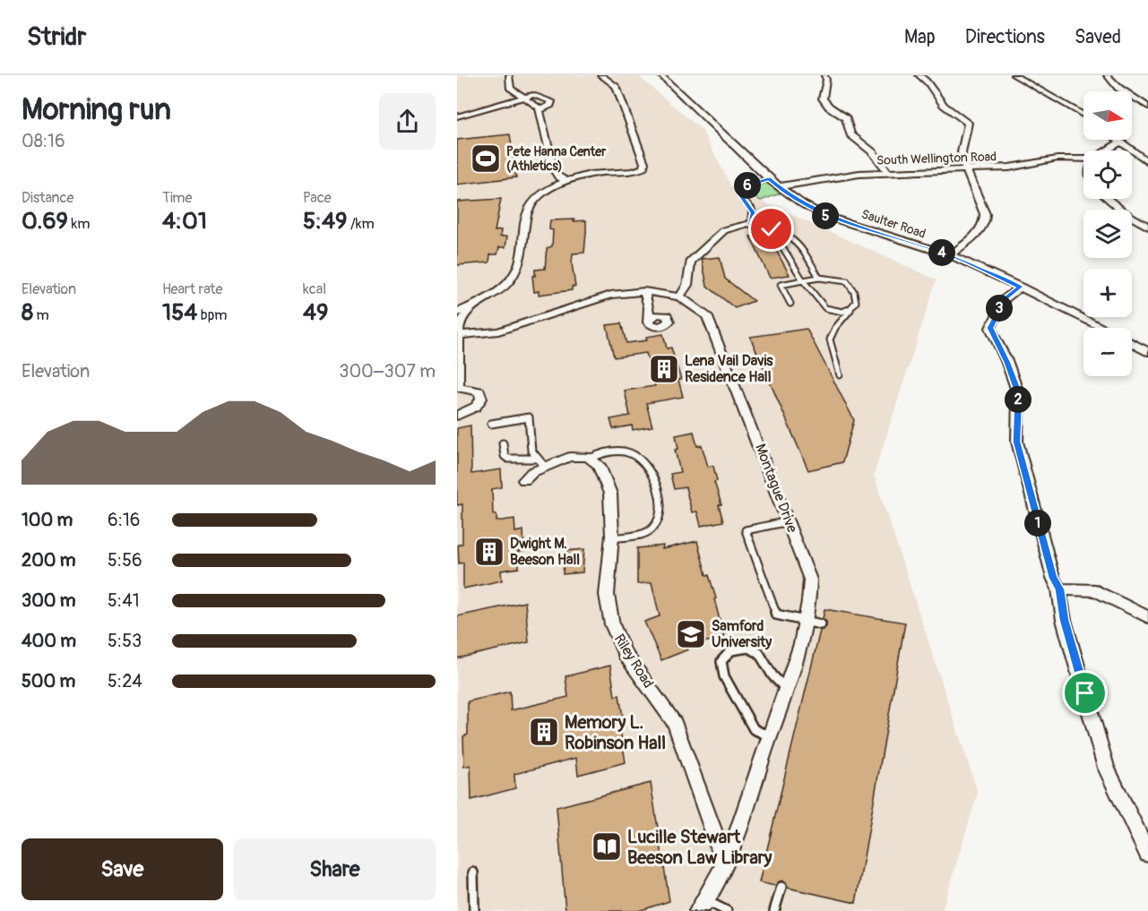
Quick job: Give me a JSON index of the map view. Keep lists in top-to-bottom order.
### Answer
{
  "streets": {
    "street": [
      "South Wellington Road",
      "Saulter Road",
      "Montague Drive",
      "Riley Road"
    ]
  },
  "crossings": [
    ["South Wellington Road", "Saulter Road"],
    ["Montague Drive", "Riley Road"]
  ],
  "places": {
    "sports": ["Pete Hanna Center (Athletics)"],
    "building": ["Lena Vail Davis Residence Hall", "Dwight M. Beeson Hall", "Memory L. Robinson Hall"],
    "school or university": ["Samford University"],
    "library": ["Lucille Stewart Beeson Law Library"]
  },
  "north": "right",
  "page": {
    "header": "Stridr",
    "nav": ["Map", "Directions", "Saved"],
    "heading": ["Morning run", "08:16"],
    "map_buttons": ["+", "−"],
    "stats": [
      ["Distance", "0.69 km"],
      ["Time", "4:01"],
      ["Pace", "5:49 /km"],
      ["Elevation", "8 m"],
      ["Heart rate", "154 bpm"],
      ["kcal", "49"]
    ],
    "pins": [
      "6",
      "5",
      "4",
      "3",
      "2",
      "1"
    ],
    "chart": ["Elevation", "300–307 m"],
    "list": [
      {
        "name": "100 m",
        "note": "6:16"
      },
      {
        "name": "200 m",
        "note": "5:56"
      },
      {
        "name": "300 m",
        "note": "5:41"
      },
      {
        "name": "400 m",
        "note": "5:53"
      },
      {
        "name": "500 m",
        "note": "5:24"
      }
    ],
    "buttons": ["Save", "Share"]
  }
}
